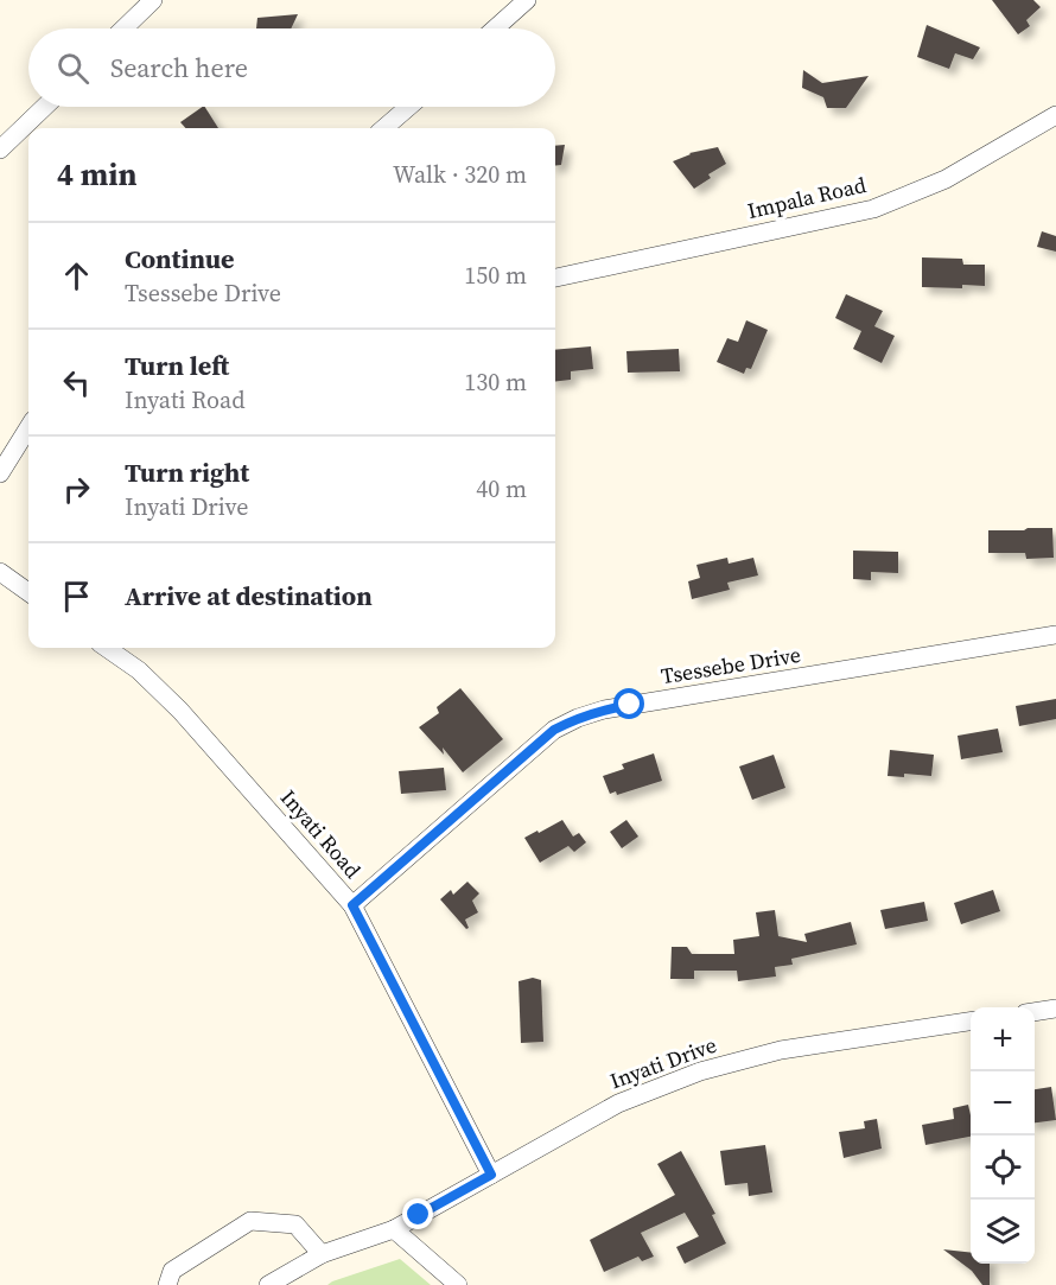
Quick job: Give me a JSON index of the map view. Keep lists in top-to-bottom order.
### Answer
{
  "streets": {
    "street": [
      "Impala Road",
      "Tsessebe Drive",
      "Inyati Road",
      "Inyati Drive"
    ]
  },
  "crossings": [
    ["Tsessebe Drive", "Inyati Road"],
    ["Inyati Road", "Inyati Drive"]
  ],
  "page": {
    "search": "Search here",
    "heading": ["4 min", "Walk · 320 m"],
    "list": [
      ["Continue", "Tsessebe Drive", "150 m"],
      ["Turn left", "Inyati Road", "130 m"],
      ["Turn right", "Inyati Drive", "40 m"],
      "Arrive at destination"
    ],
    "map_buttons": ["+", "−"]
  }
}
